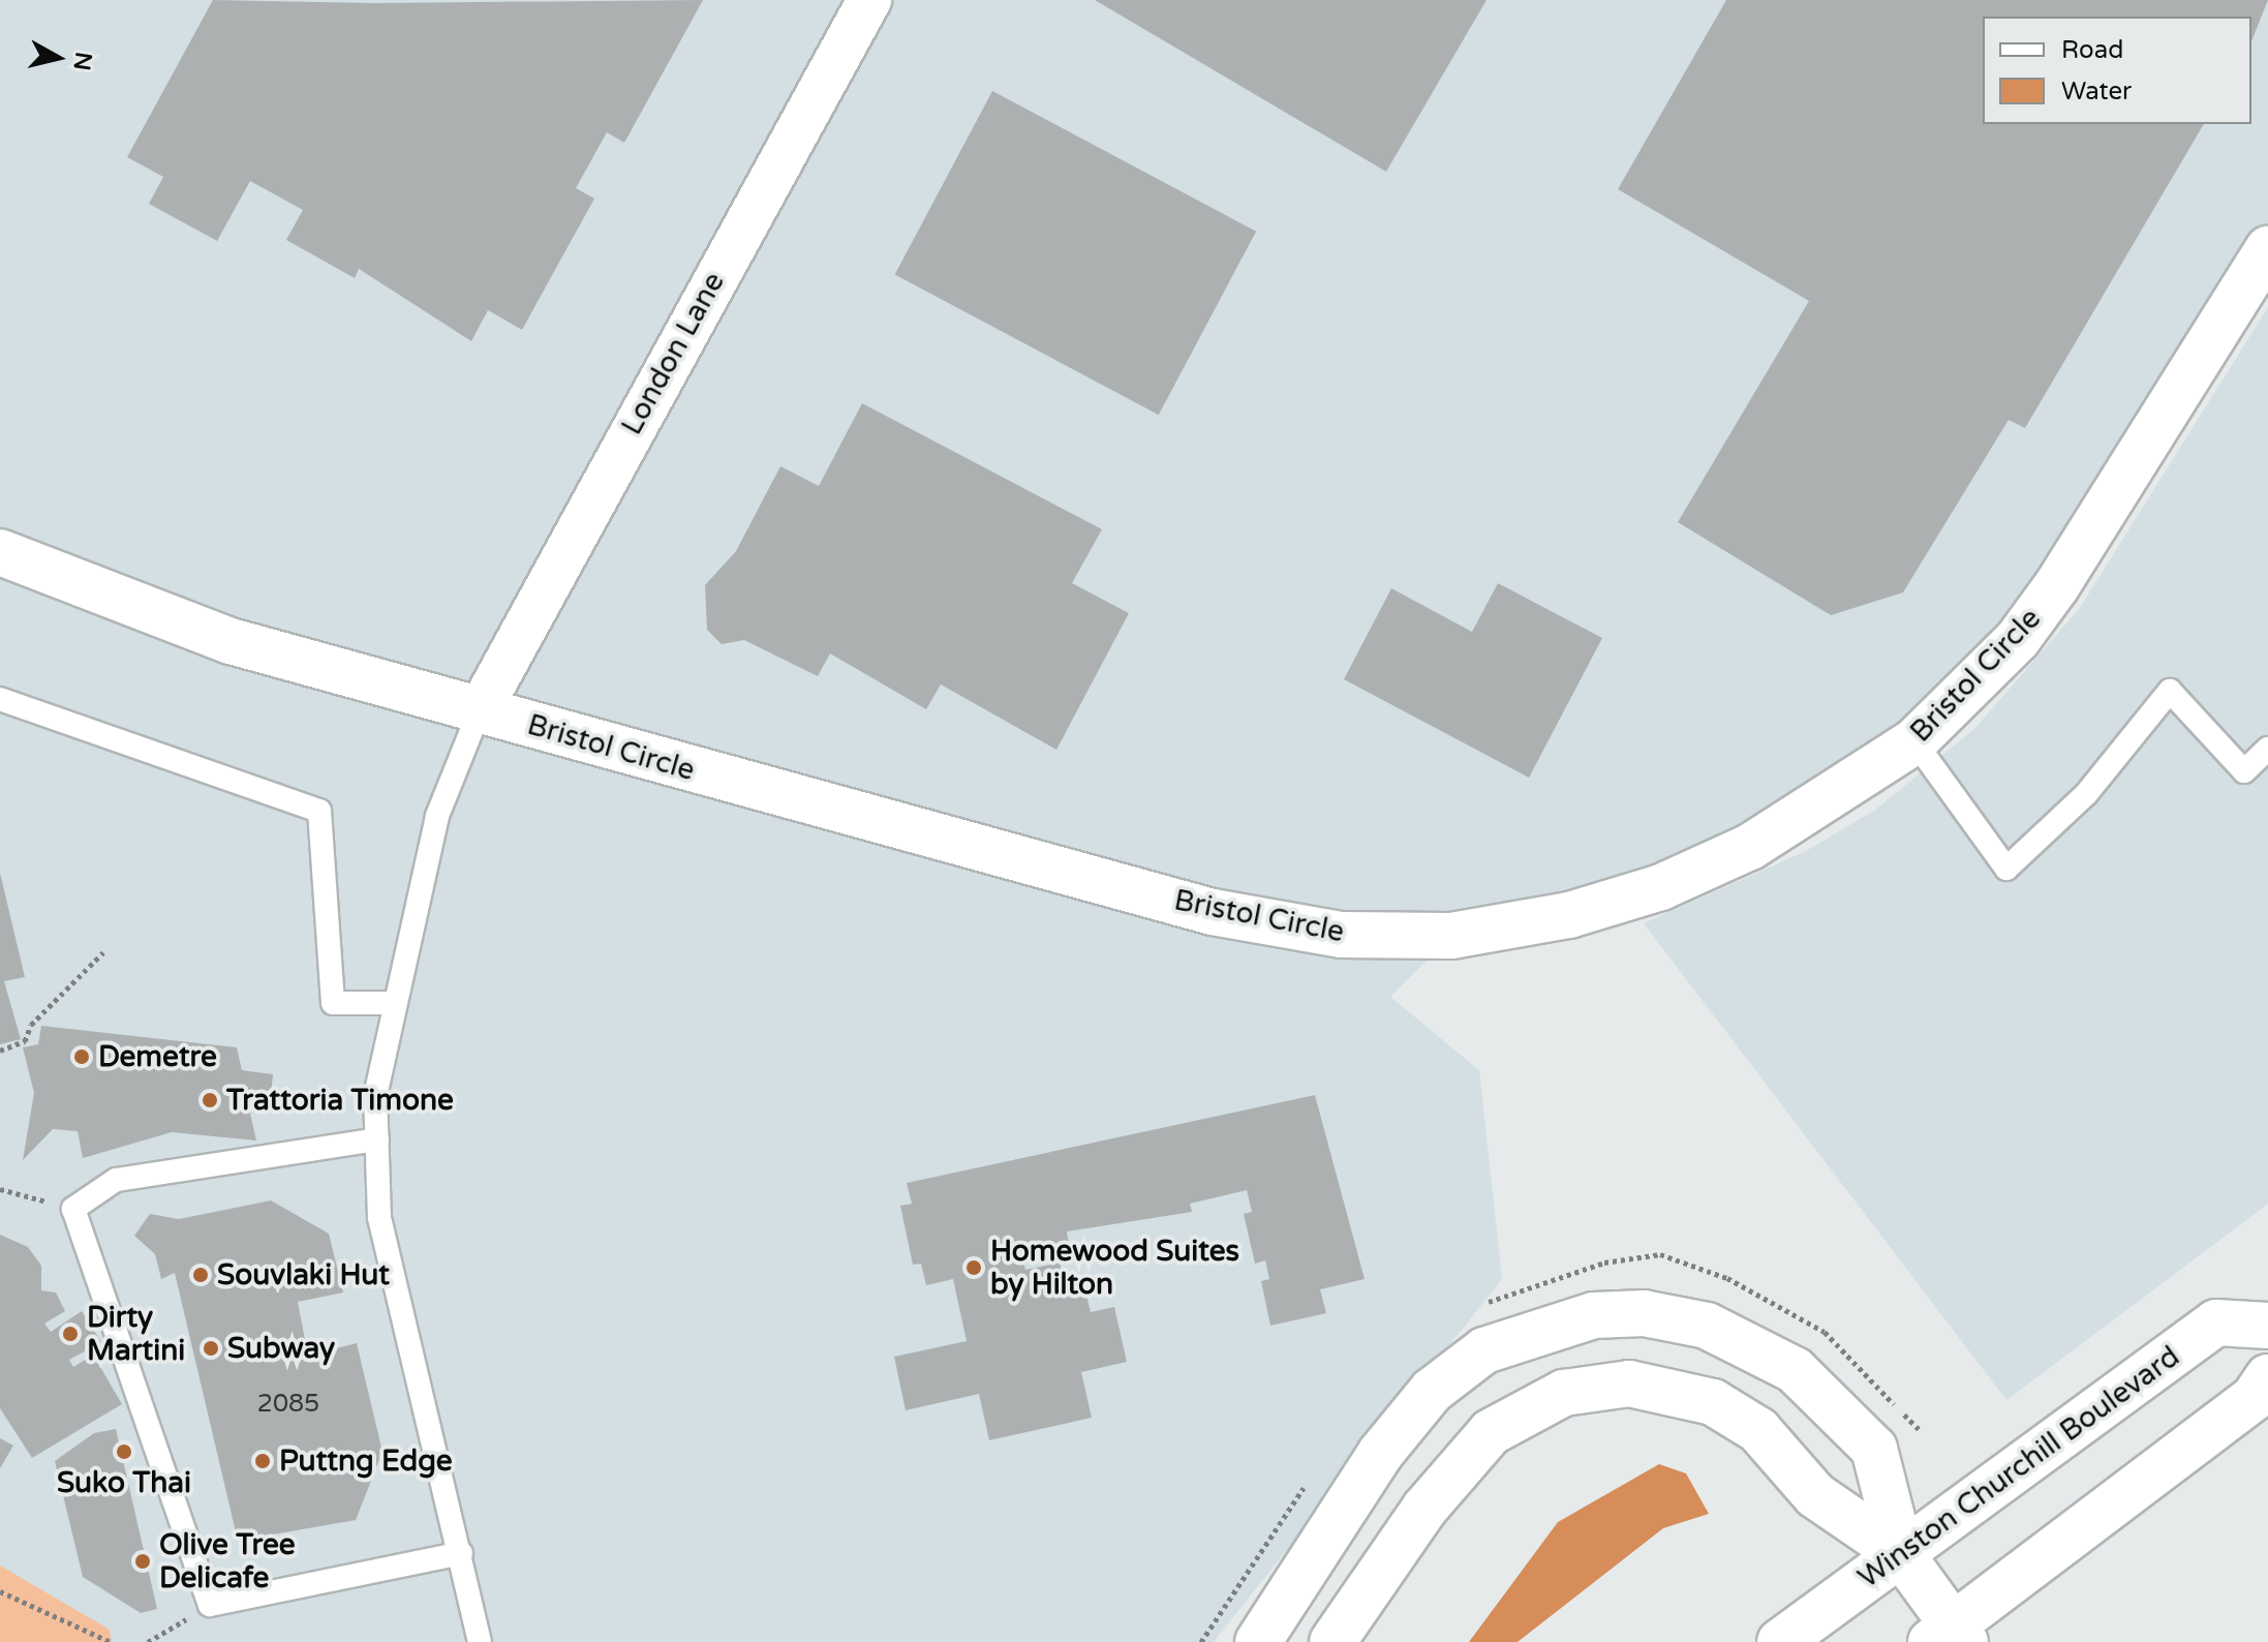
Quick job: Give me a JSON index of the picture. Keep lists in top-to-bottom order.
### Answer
{
  "streets": {
    "street": ["London Lane", "Bristol Circle", "Winston Churchill Boulevard"]
  },
  "crossings": [
    ["London Lane", "Bristol Circle"]
  ],
  "places": [
    "Demetre",
    "Trattoria Timone",
    "Homewood Suites by Hilton",
    "Souvlaki Hut",
    "Dirty Martini",
    "Subway",
    "Suko Thai",
    "Puttng Edge",
    "Olive Tree Delicafe"
  ],
  "house_numbers": ["2085"],
  "legend": ["Road", "Water"],
  "north": "right"
}
